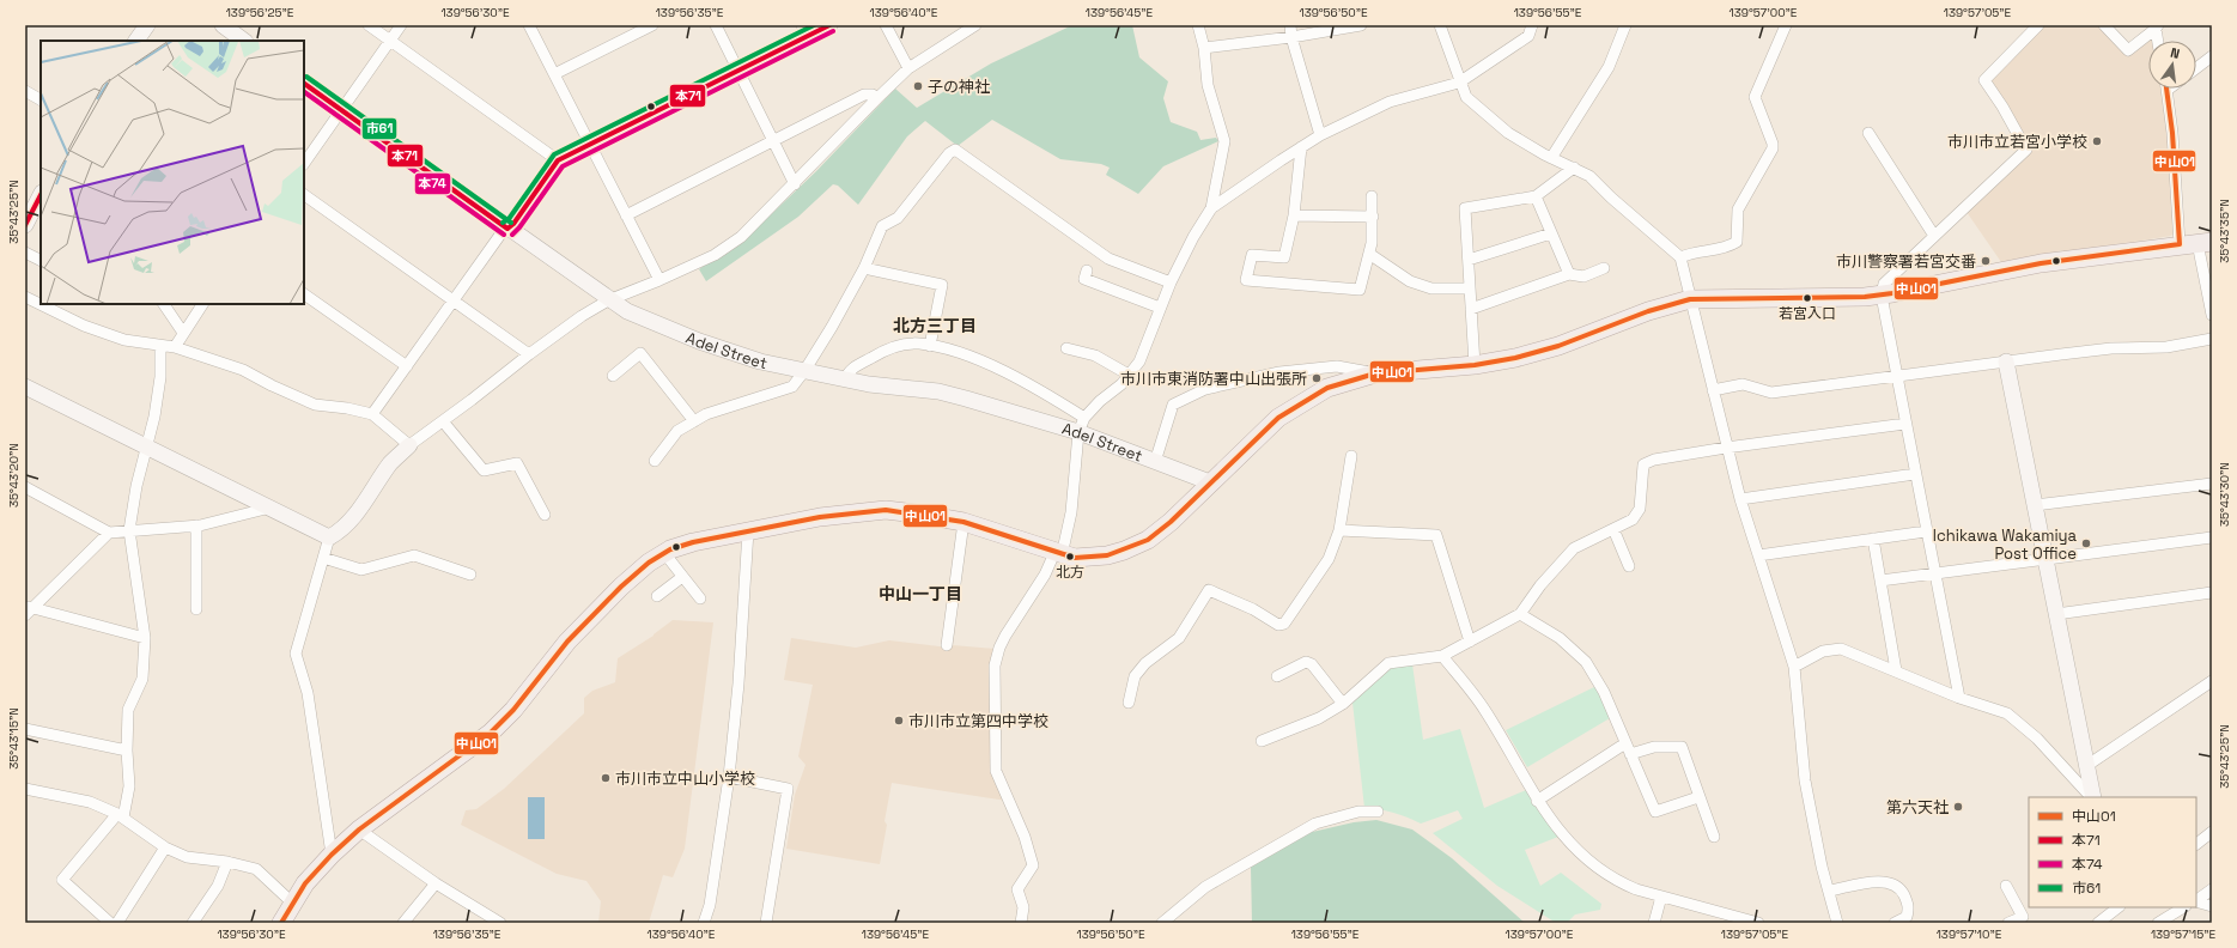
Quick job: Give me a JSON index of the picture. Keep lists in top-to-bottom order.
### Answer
{
  "streets": {
    "street": ["Adel Street"]
  },
  "districts": ["北方三丁目", "中山一丁目"],
  "places": [
    "子の神社",
    "市川市立若宮小学校",
    "市川警察署若宮交番",
    "若宮入口",
    "市川市東消防署中山出張所",
    "Ichikawa Wakamiya Post Office",
    "北方",
    "市川市立第四中学校",
    "市川市立中山小学校",
    "第六天社"
  ],
  "lines": [
    "transit line 本71",
    "transit line 市61",
    "transit line 本74",
    "transit line 中山01"
  ],
  "legend": [
    "中山01",
    "本71",
    "本74",
    "市61"
  ],
  "north": "top",
  "coordinates": [
    "139°56'25\"E",
    "139°56'30\"E",
    "139°56'35\"E",
    "139°56'40\"E",
    "139°56'45\"E",
    "139°56'50\"E",
    "139°56'55\"E",
    "139°57'00\"E",
    "139°57'05\"E",
    "35°43'25\"N",
    "35°43'35\"N",
    "35°43'20\"N",
    "35°43'30\"N",
    "35°43'15\"N",
    "139°57'10\"E",
    "139°57'15\"E"
  ]
}
